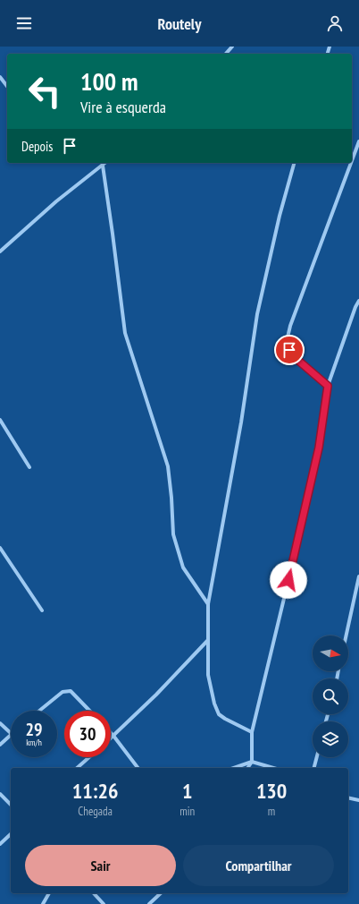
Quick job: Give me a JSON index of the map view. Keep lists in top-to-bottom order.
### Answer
{
  "north": "right",
  "page": {
    "header": "Routely",
    "turn": ["100 m", "Vire à esquerda"],
    "then": "Depois",
    "speed": "29 km/h",
    "limit": "30",
    "eta": [
      "11:26",
      "Chegada",
      "1",
      "min",
      "130",
      "m"
    ],
    "buttons": ["Sair", "Compartilhar"]
  }
}
